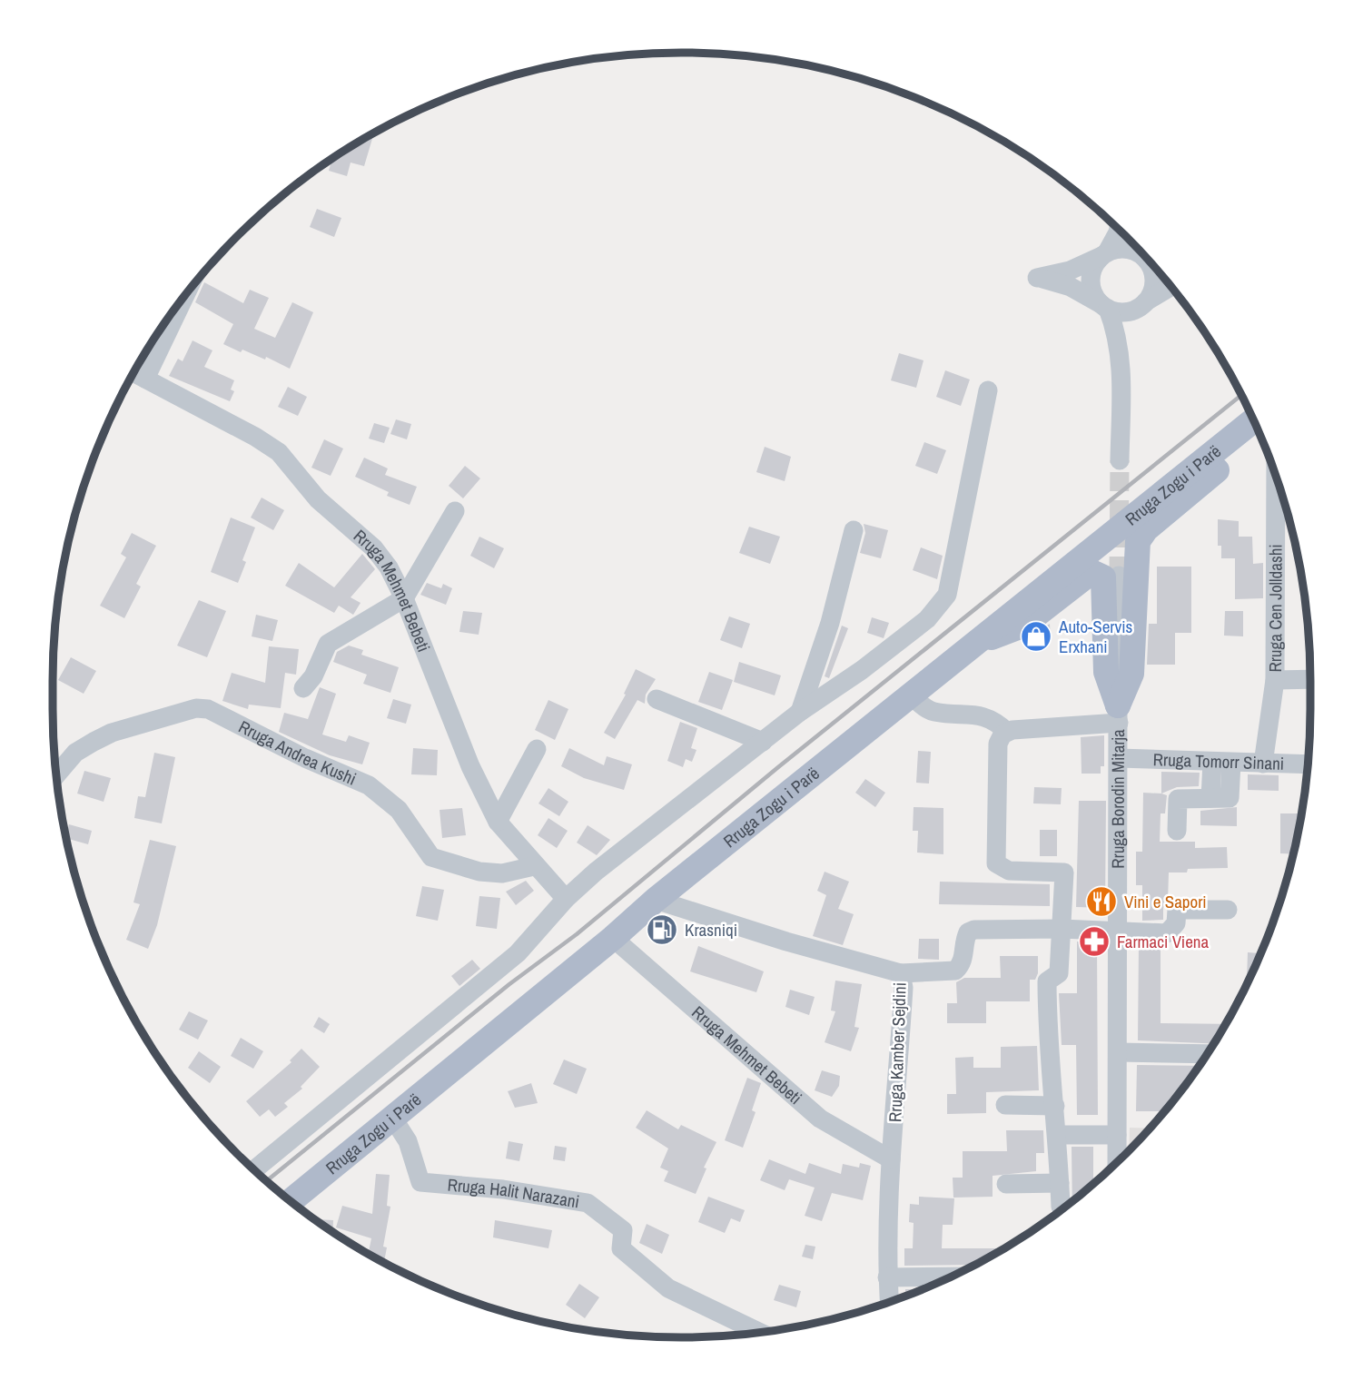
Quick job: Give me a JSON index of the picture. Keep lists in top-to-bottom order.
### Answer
{
  "streets": {
    "main road": ["Rruga Zogu i Parë"],
    "street": [
      "Rruga Mehmet Bebeti",
      "Rruga Cen Jolldashi",
      "Rruga Andrea Kushi",
      "Rruga Tomorr Sinani",
      "Rruga Borodin Mitarja",
      "Rruga Kamber Sejdini",
      "Rruga Halit Narazani"
    ]
  },
  "crossings": [
    ["Rruga Zogu i Parë", "Rruga Mehmet Bebeti"],
    ["Rruga Zogu i Parë", "Rruga Kamber Sejdini"],
    ["Rruga Zogu i Parë", "Rruga Halit Narazani"],
    ["Rruga Mehmet Bebeti", "Rruga Andrea Kushi"],
    ["Rruga Mehmet Bebeti", "Rruga Kamber Sejdini"],
    ["Rruga Cen Jolldashi", "Rruga Tomorr Sinani"],
    ["Rruga Tomorr Sinani", "Rruga Borodin Mitarja"]
  ],
  "places": {
    "shop": ["Auto-Servis Erxhani"],
    "restaurant": ["Vini e Sapori"],
    "fuel station": ["Krasniqi"],
    "pharmacy": ["Farmaci Viena"]
  }
}
